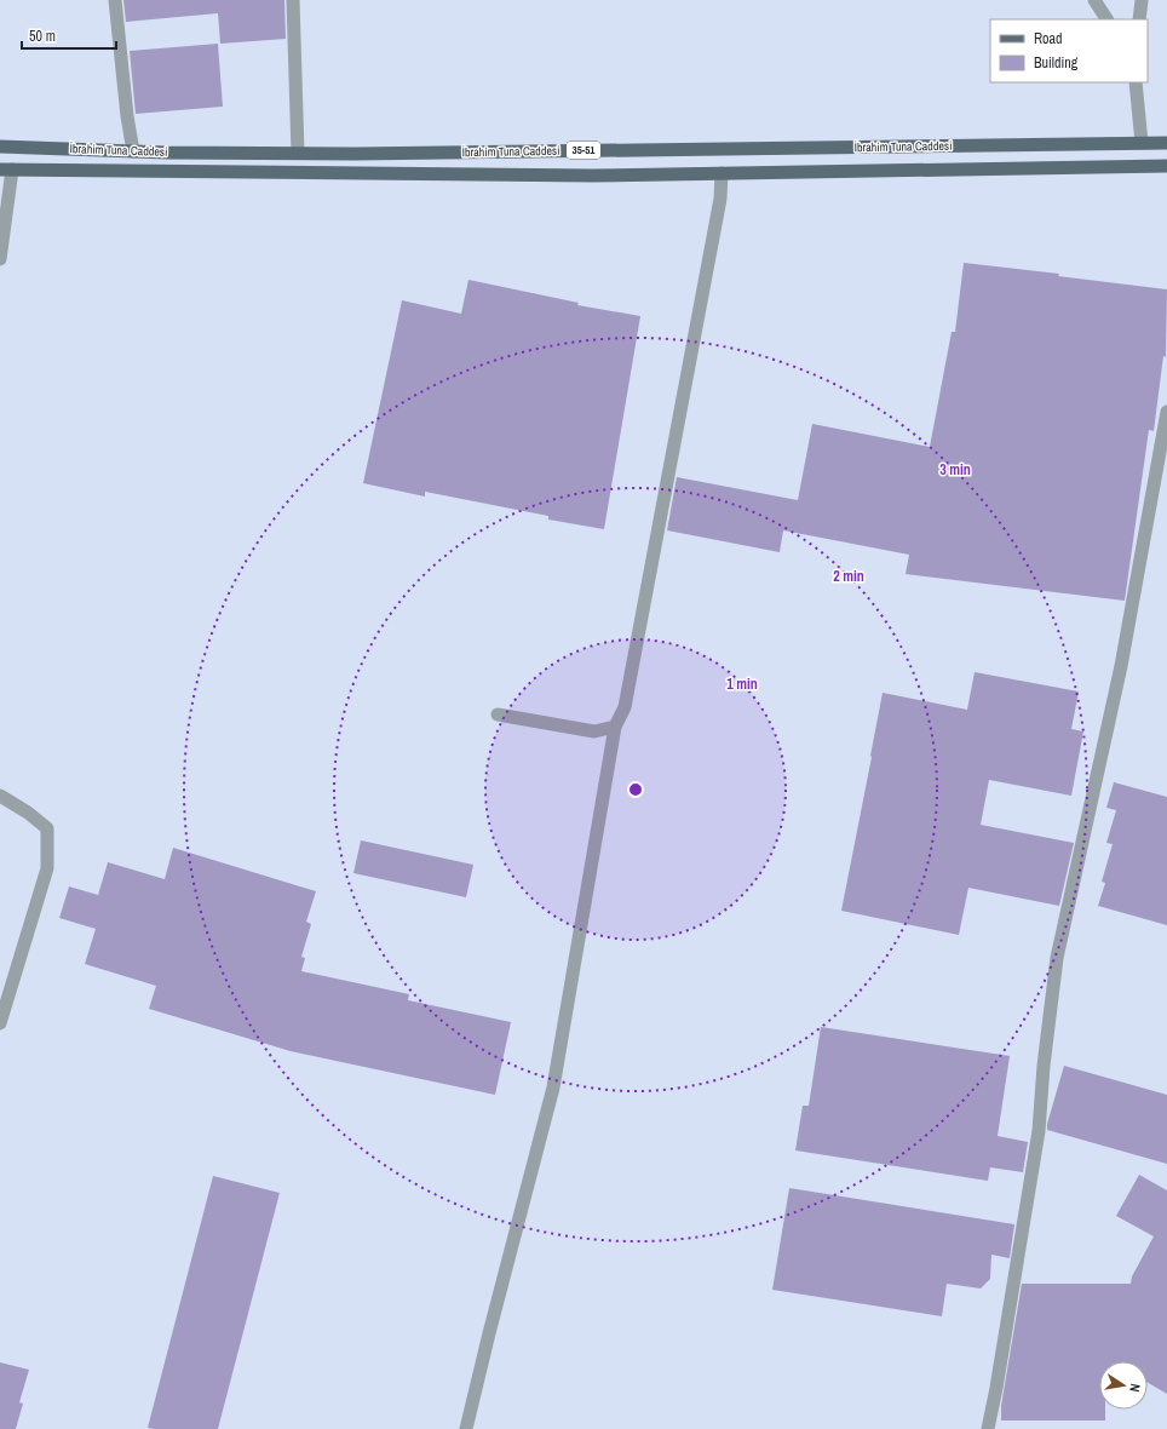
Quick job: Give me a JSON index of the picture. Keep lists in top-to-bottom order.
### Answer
{
  "streets": {
    "main road": ["İbrahim Tuna Caddesi", "35-51"]
  },
  "legend": ["Road", "Building"],
  "scale_bar": "50 m",
  "north": "right",
  "rings": ["3 min", "2 min", "1 min"]
}
